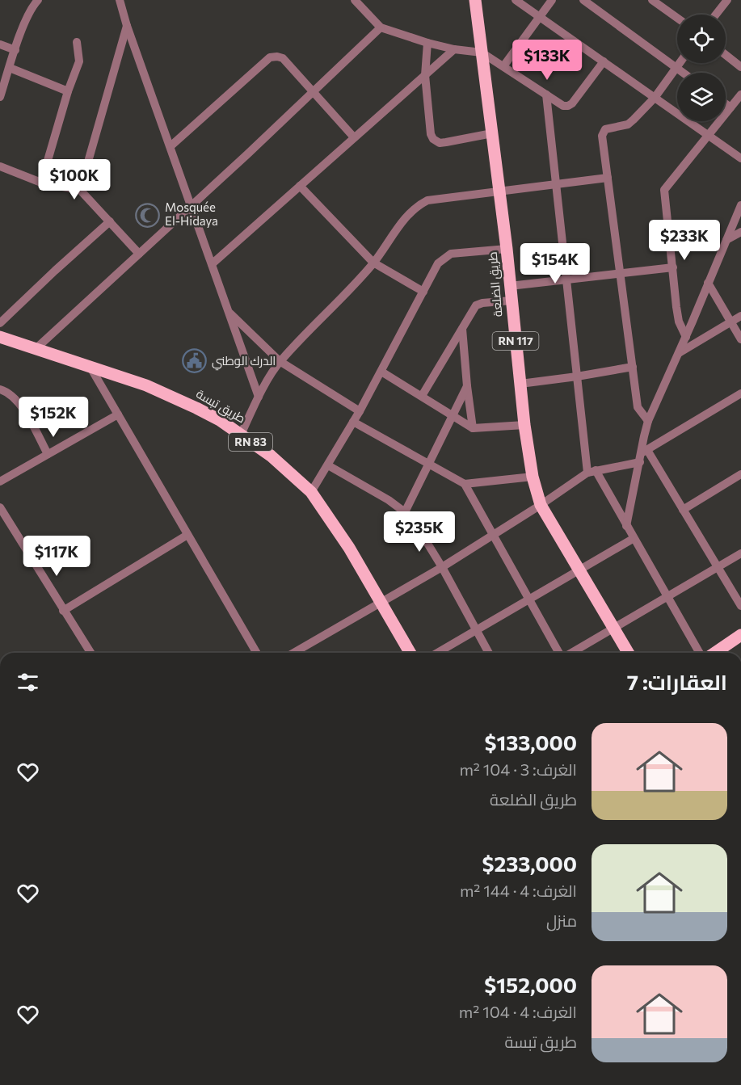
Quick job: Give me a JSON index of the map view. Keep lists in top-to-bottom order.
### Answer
{
  "streets": {
    "main road": [
      "طريق الضلعة",
      "RN 117",
      "طريق تبسة",
      "RN 83"
    ]
  },
  "places": {
    "mosque": ["Mosquée El-Hidaya"],
    "public building": ["الدرك الوطني"]
  },
  "page": {
    "price": [
      "$133K",
      "$100K",
      "$233K",
      "$154K",
      "$152K",
      "$235K",
      "$117K"
    ],
    "heading": "العقارات: 7",
    "list": [
      {
        "name": "$133,000",
        "note": "الغرف: 3 · 104 m² · طريق الضلعة"
      },
      {
        "name": "$233,000",
        "note": "الغرف: 4 · 144 m² · منزل"
      },
      {
        "name": "$152,000",
        "note": "الغرف: 4 · 104 m² · طريق تبسة"
      }
    ]
  }
}
